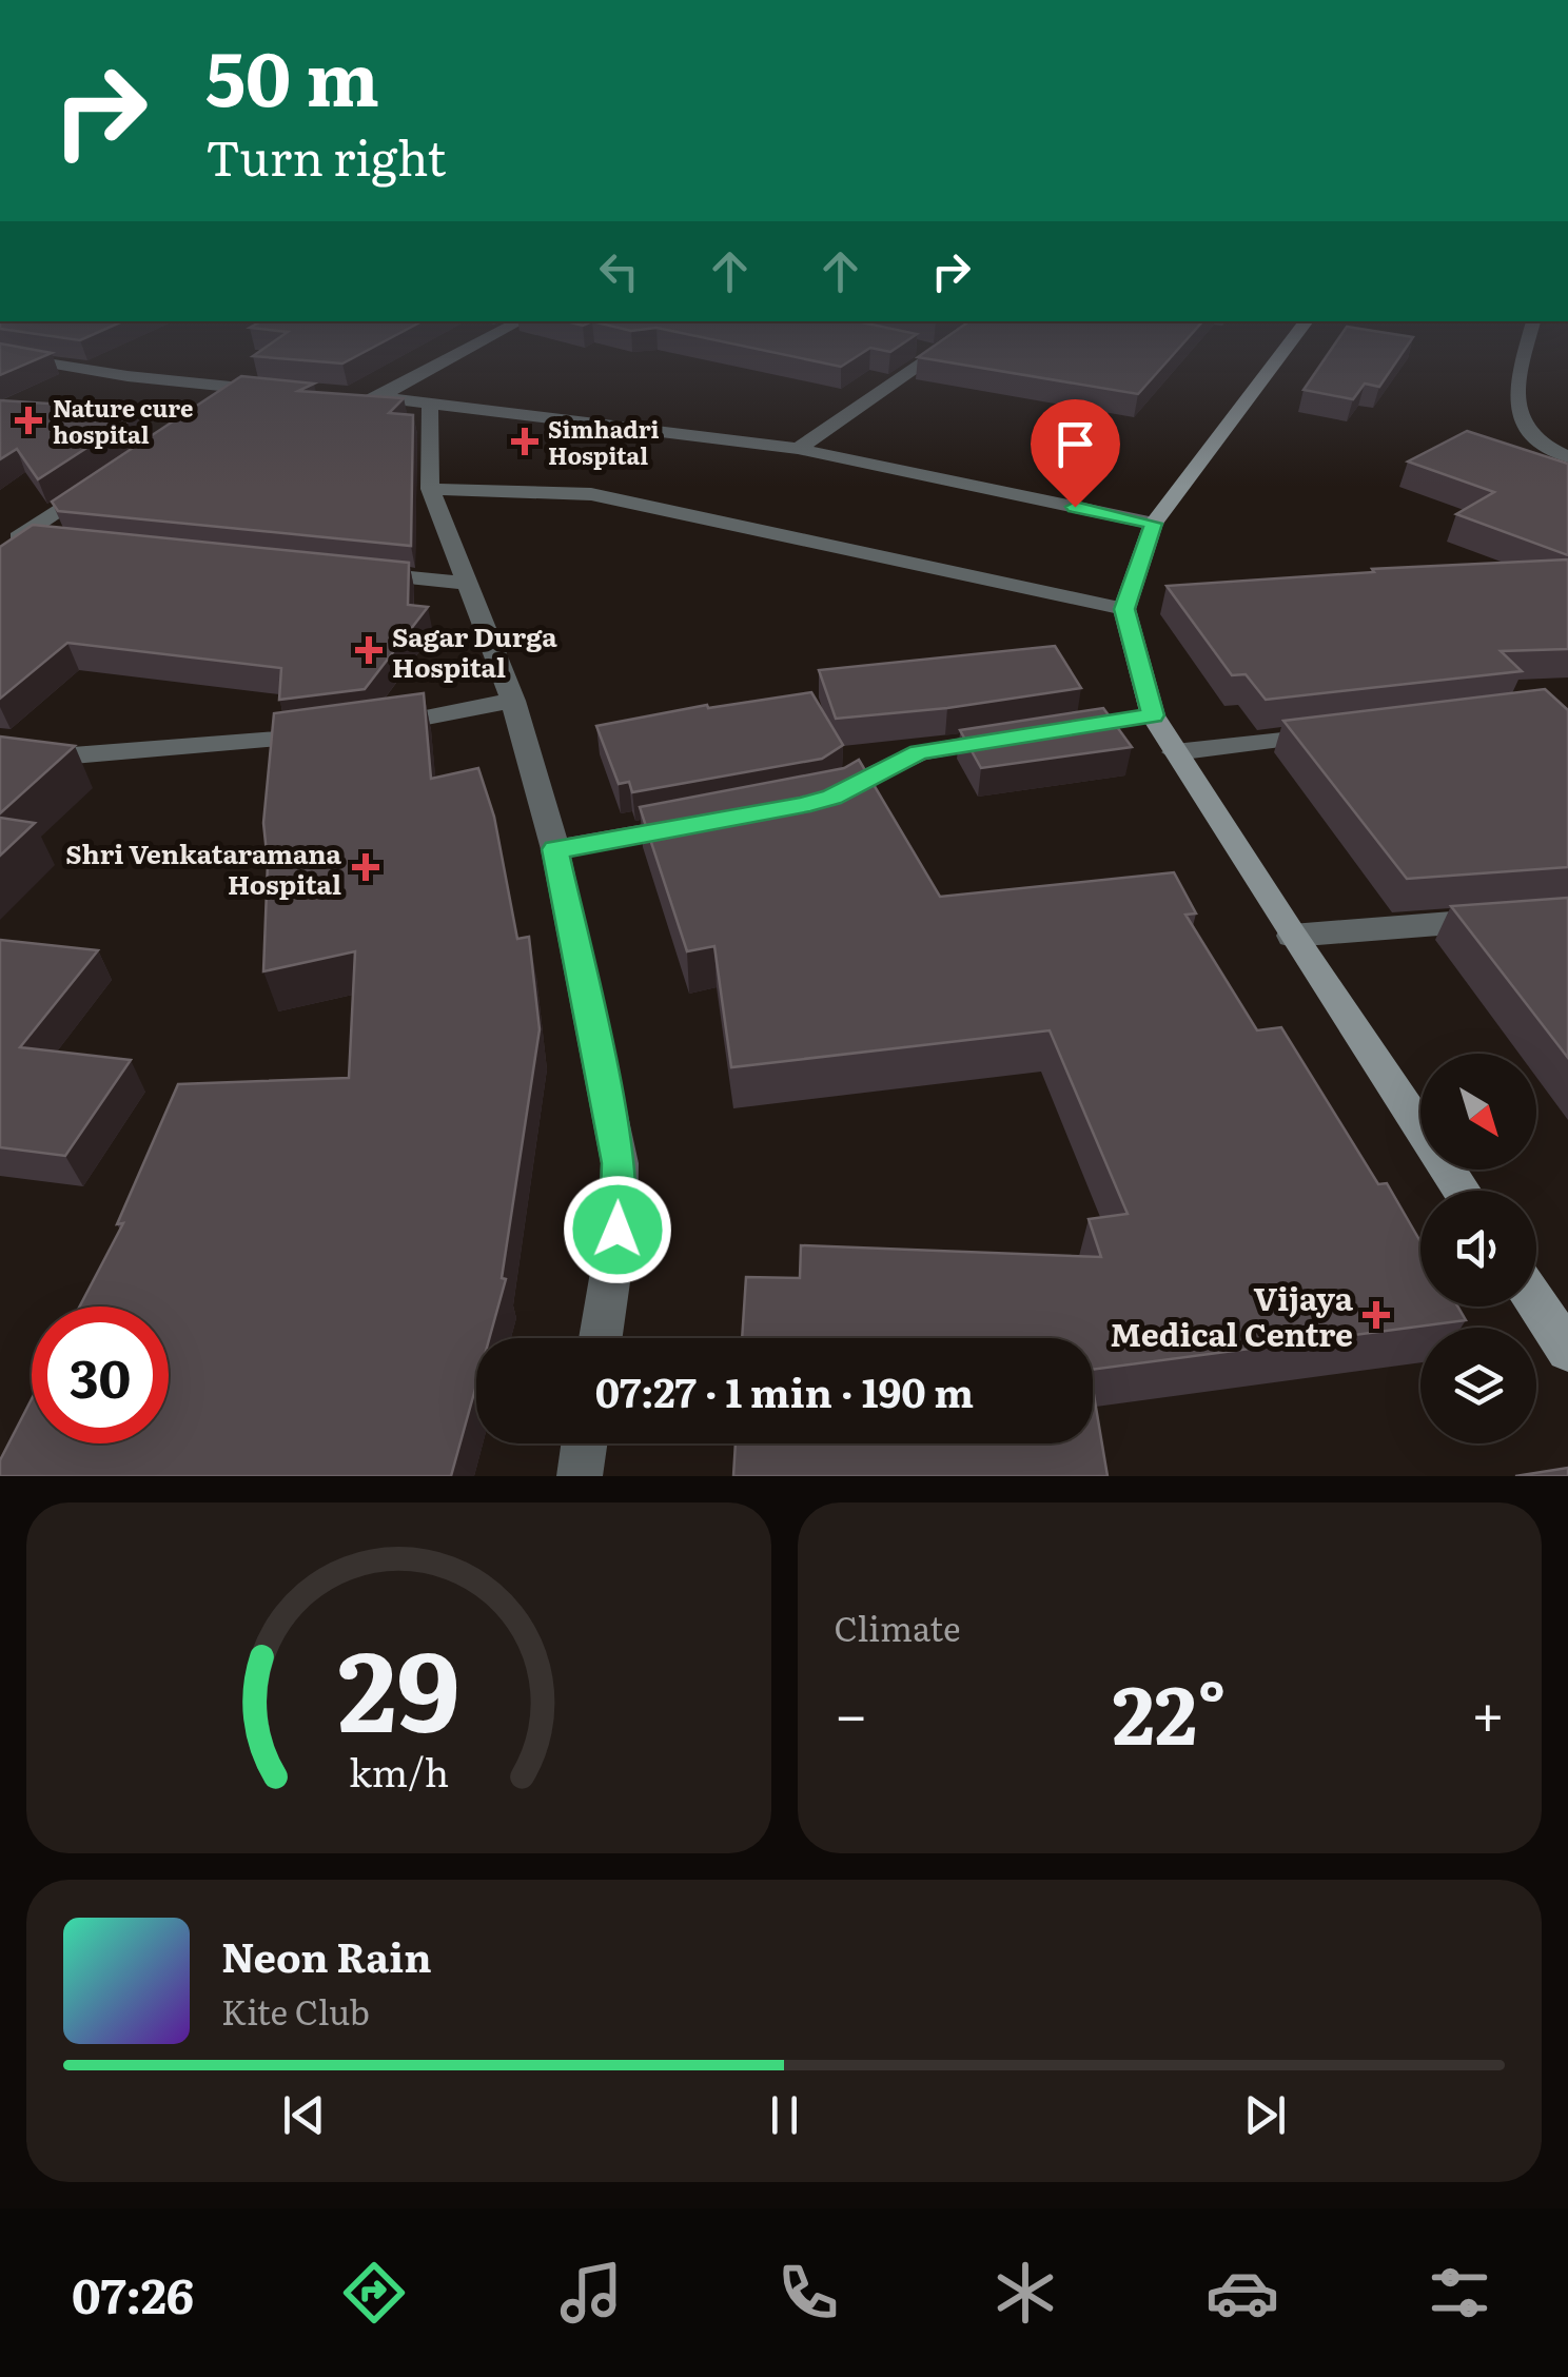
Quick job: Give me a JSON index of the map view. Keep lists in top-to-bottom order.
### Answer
{
  "places": {
    "health": [
      "Nature cure hospital",
      "Simhadri Hospital",
      "Sagar Durga Hospital",
      "Shri Venkataramana Hospital",
      "Vijaya Medical Centre"
    ]
  },
  "north": "bottom right",
  "page": {
    "turn": ["50 m", "Turn right"],
    "limit": "30",
    "trip": "07:27 · 1 min · 190 m",
    "tile": "Climate",
    "heat": ["−", "22°", "+"],
    "song": ["Neon Rain", "Kite Club"],
    "tabs": "07:26",
    "gauge": ["29", "km/h"]
  }
}
